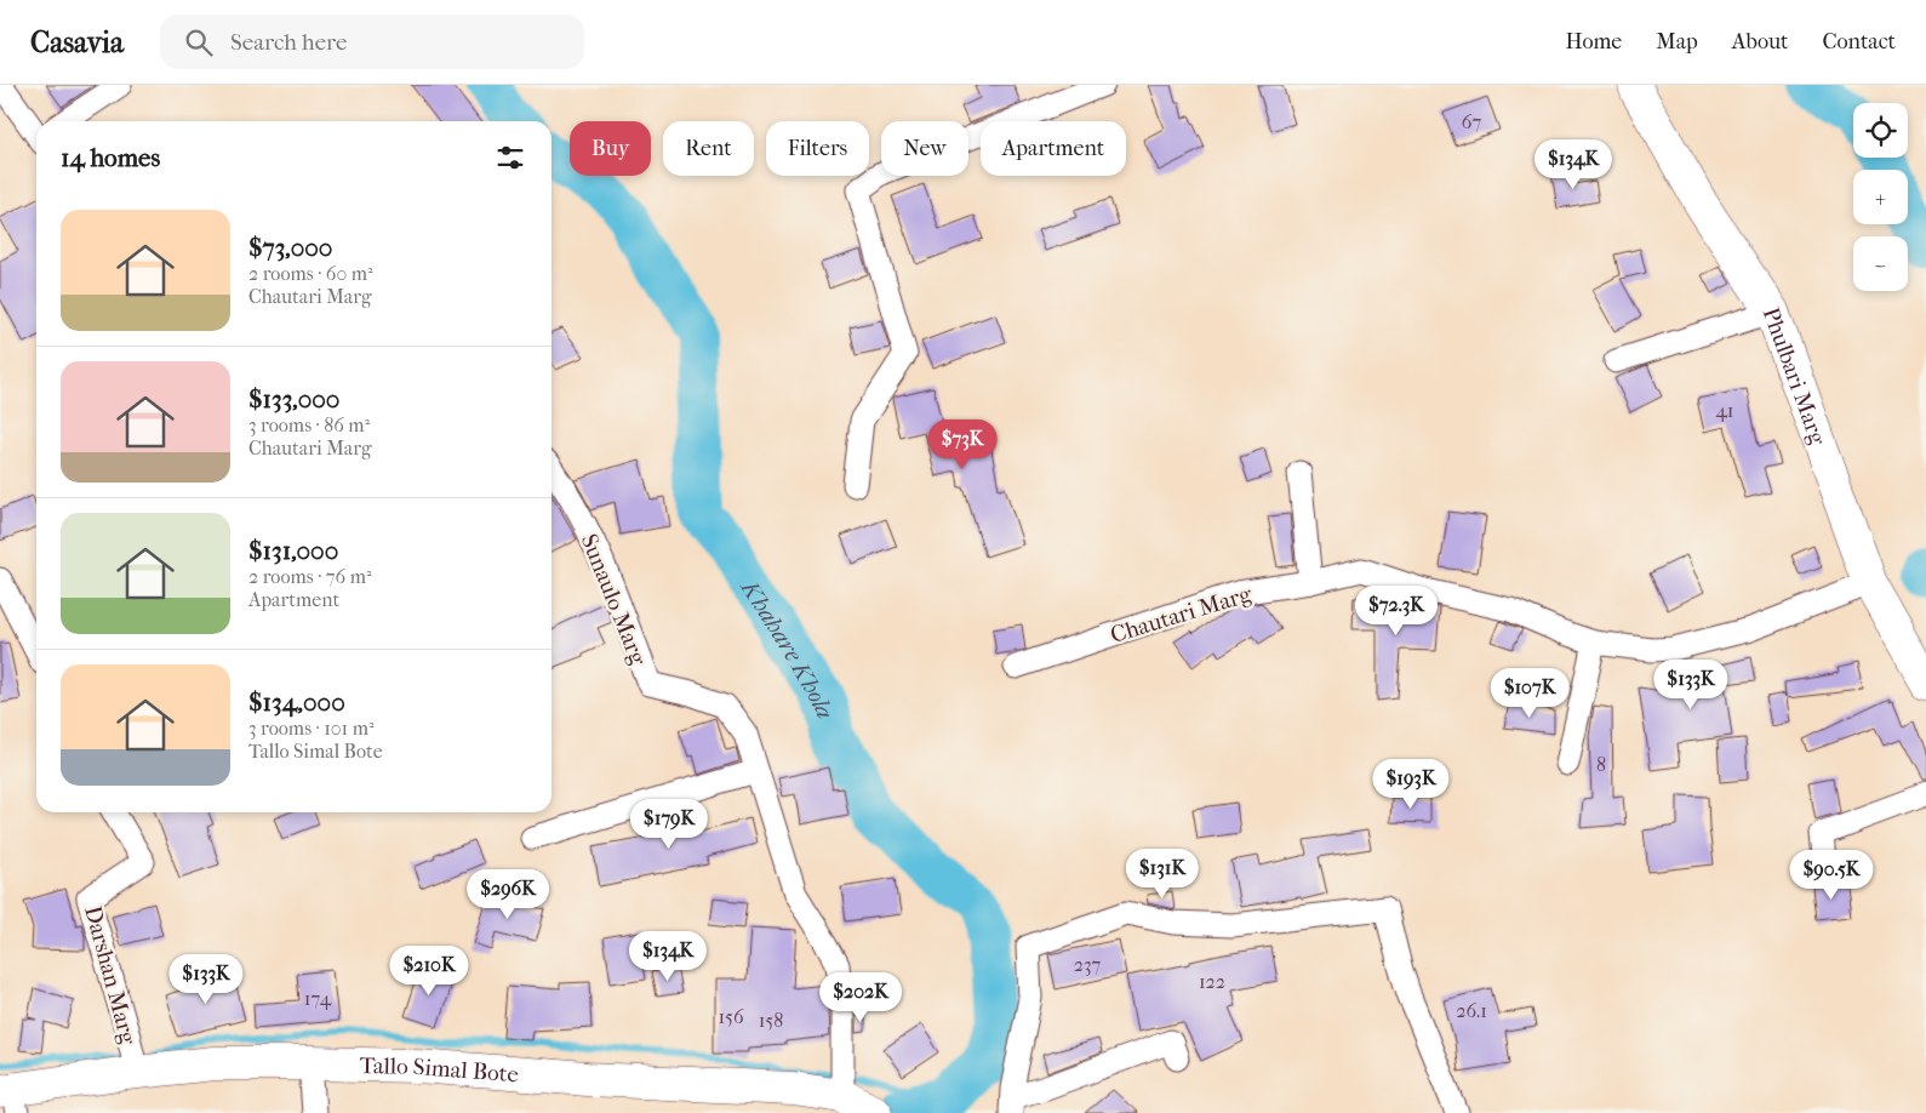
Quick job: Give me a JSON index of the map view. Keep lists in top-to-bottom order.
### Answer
{
  "streets": {
    "main road": ["Phulbari Marg", "Tallo Simal Bote"],
    "street": ["Sunaulo Marg", "Chautari Marg", "Darshan Marg"]
  },
  "crossings": [
    ["Phulbari Marg", "Chautari Marg"],
    ["Sunaulo Marg", "Tallo Simal Bote"],
    ["Darshan Marg", "Tallo Simal Bote"]
  ],
  "water": ["Khahare Khola"],
  "house_numbers": [
    "67",
    "41",
    "8",
    "237",
    "122",
    "174",
    "26.1",
    "156",
    "158"
  ],
  "page": {
    "header": "Casavia",
    "search": "Search here",
    "nav": [
      "Home",
      "Map",
      "About",
      "Contact"
    ],
    "map_buttons": ["+", "−"],
    "chip": [
      "Buy",
      "Rent",
      "Filters",
      "New",
      "Apartment"
    ],
    "heading": "14 homes",
    "price": [
      "$134K",
      "$73K",
      "$72.3K",
      "$133K",
      "$107K",
      "$193K",
      "$179K",
      "$131K",
      "$90.5K",
      "$296K",
      "$134K",
      "$210K",
      "$133K",
      "$202K"
    ],
    "list": [
      {
        "name": "$73,000",
        "note": "2 rooms · 60 m² · Chautari Marg"
      },
      {
        "name": "$133,000",
        "note": "3 rooms · 86 m² · Chautari Marg"
      },
      {
        "name": "$131,000",
        "note": "2 rooms · 76 m² · Apartment"
      },
      {
        "name": "$134,000",
        "note": "3 rooms · 101 m² · Tallo Simal Bote"
      }
    ]
  }
}
